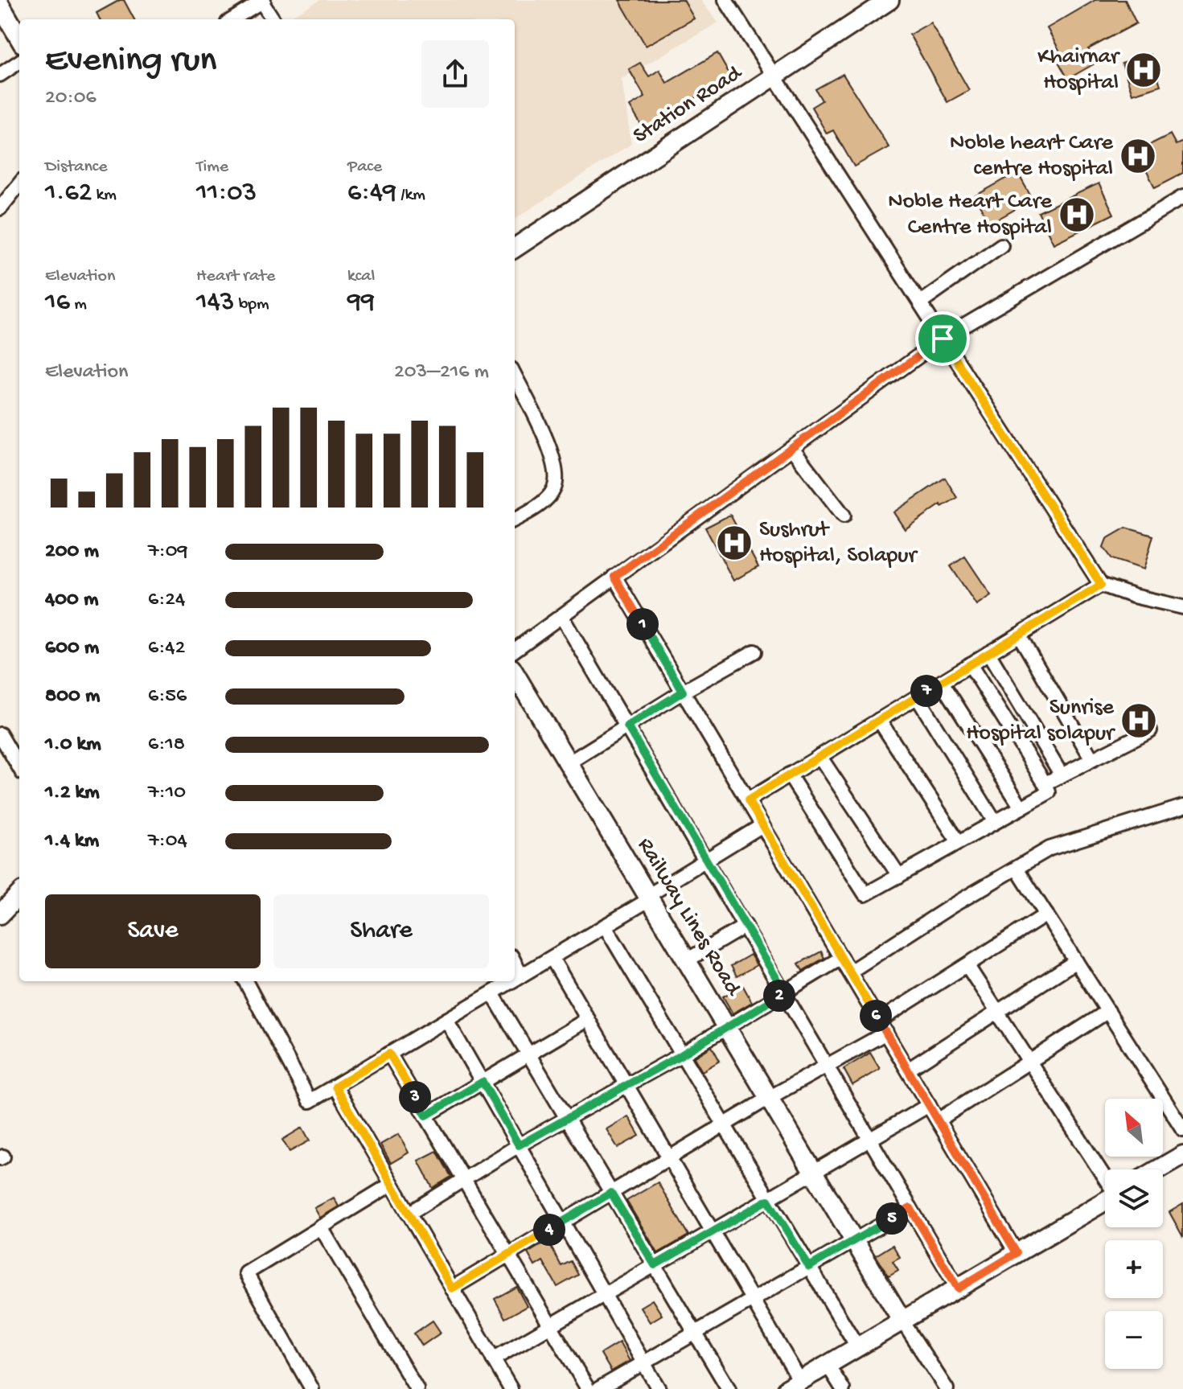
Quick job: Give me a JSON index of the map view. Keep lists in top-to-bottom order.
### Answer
{
  "streets": {
    "street": ["Station Road", "Railway Lines Road"]
  },
  "places": {
    "hospital": [
      "Khairnar Hospital",
      "Noble heart Care centre Hospital",
      "Noble Heart Care Centre Hospital",
      "Sushrut Hospital, Solapur",
      "Sunrise Hospital solapur"
    ]
  },
  "north": "top left",
  "page": {
    "heading": ["Evening run", "20:06"],
    "stats": [
      ["Distance", "1.62 km"],
      ["Time", "11:03"],
      ["Pace", "6:49 /km"],
      ["Elevation", "16 m"],
      ["Heart rate", "143 bpm"],
      ["kcal", "99"]
    ],
    "chart": ["Elevation", "203–216 m"],
    "list": [
      {
        "name": "200 m",
        "note": "7:09"
      },
      {
        "name": "400 m",
        "note": "6:24"
      },
      {
        "name": "600 m",
        "note": "6:42"
      },
      {
        "name": "800 m",
        "note": "6:56"
      },
      {
        "name": "1.0 km",
        "note": "6:18"
      },
      {
        "name": "1.2 km",
        "note": "7:10"
      },
      {
        "name": "1.4 km",
        "note": "7:04"
      }
    ],
    "pins": [
      "1",
      "7",
      "2",
      "6",
      "3",
      "5",
      "4"
    ],
    "buttons": ["Save", "Share"],
    "map_buttons": ["+", "−"]
  }
}
